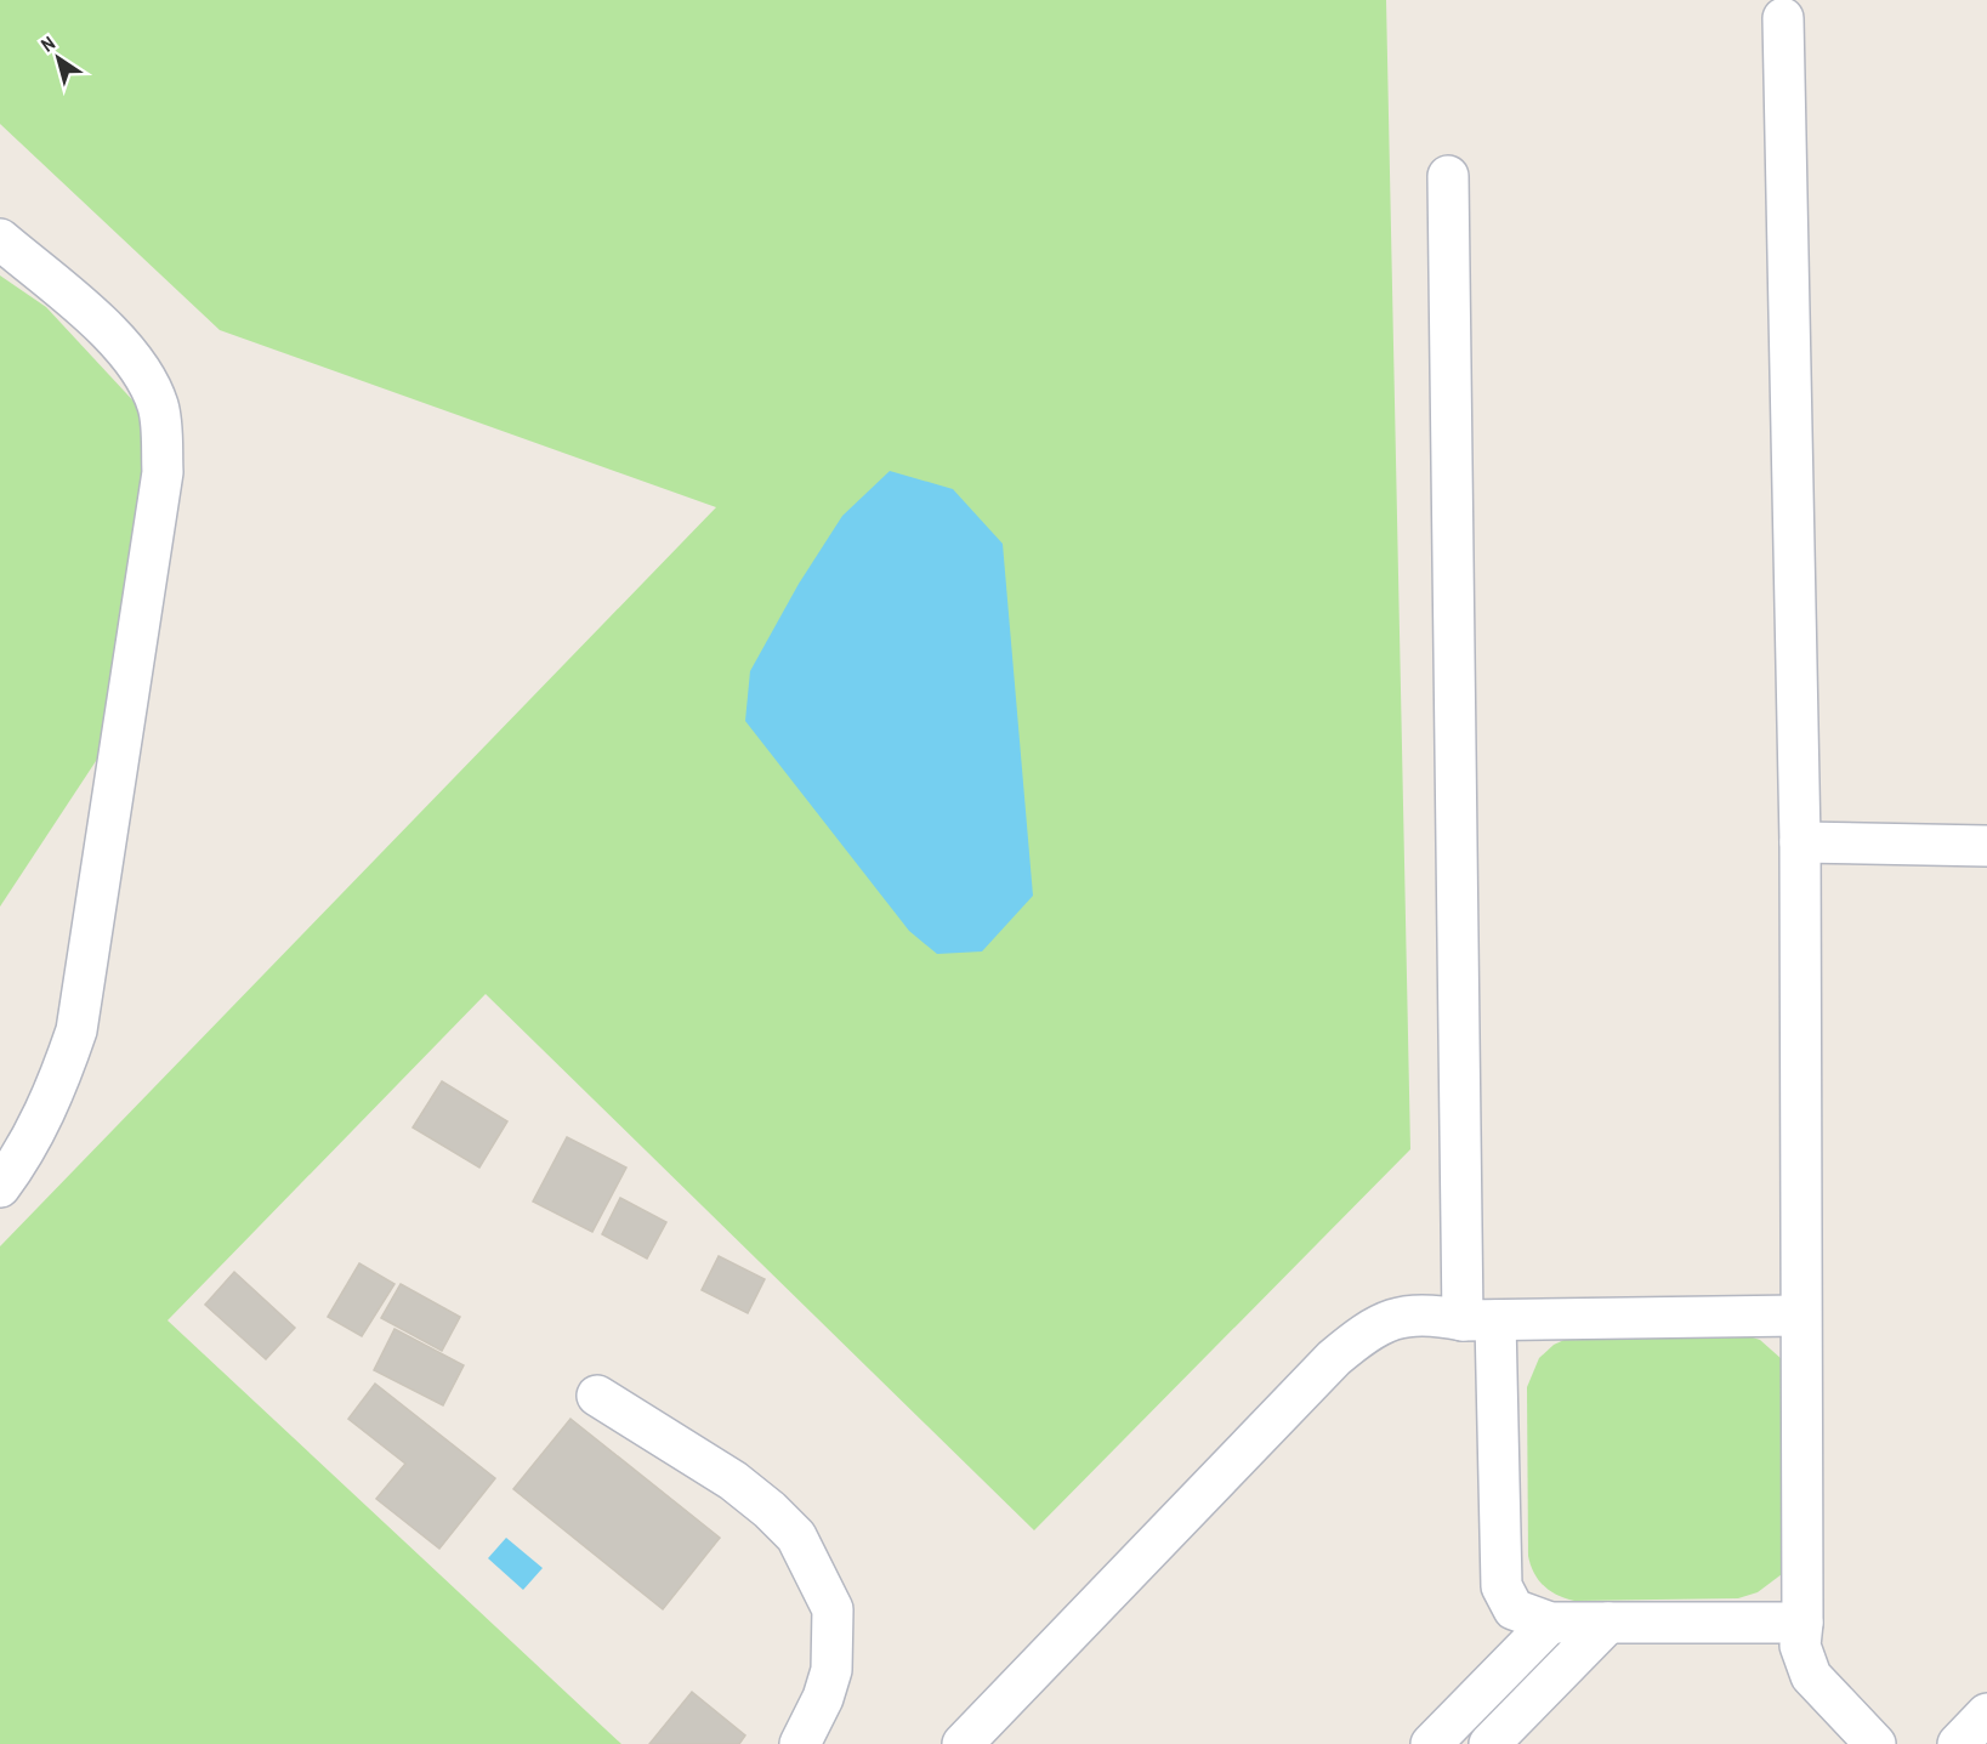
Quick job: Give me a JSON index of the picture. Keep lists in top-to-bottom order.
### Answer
{
  "north": "top left"
}
